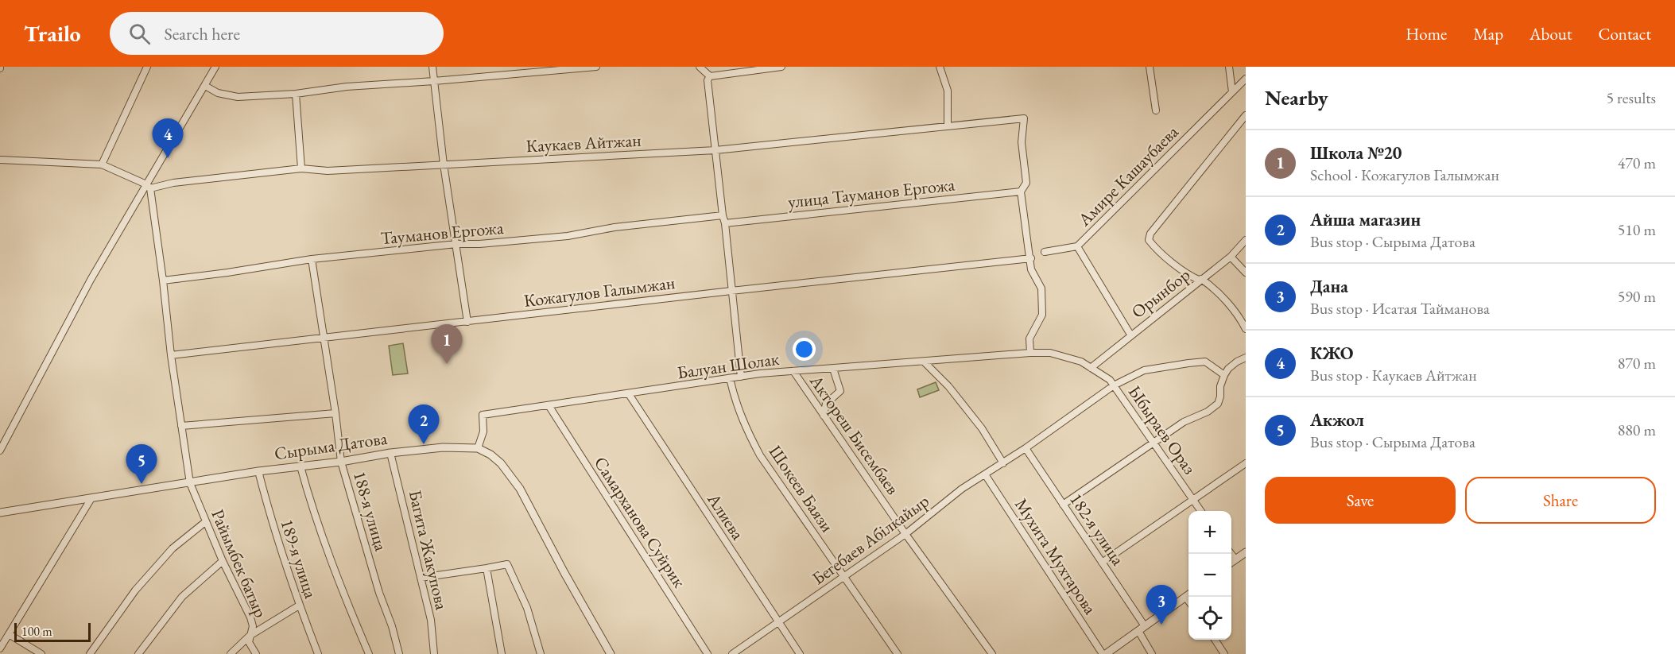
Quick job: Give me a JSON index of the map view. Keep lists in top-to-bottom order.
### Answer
{
  "streets": {
    "street": [
      "Каукаев Айтжан",
      "Амире Кашаубаева",
      "улица Тауманов Ергожа",
      "Тауманов Ергожа",
      "Кожагулов Галымжан",
      "Орынбор",
      "Балуан Шолак",
      "Ыбыраев Ораз",
      "Актореш Бисембаев",
      "Сырыма Датова",
      "Шокеев Баязи",
      "188-я улица",
      "Алиева",
      "Самарханова Суйрик",
      "182-я улица",
      "Бегебаев Абілкайыр",
      "Багита Жакупова",
      "Мухита Мухтарова",
      "189-я улица",
      "Райымбек батыр"
    ]
  },
  "crossings": [
    ["Каукаев Айтжан", "улица Тауманов Ергожа"],
    ["Каукаев Айтжан", "Райымбек батыр"],
    ["Тауманов Ергожа", "188-я улица"],
    ["Тауманов Ергожа", "Райымбек батыр"],
    ["Кожагулов Галымжан", "188-я улица"],
    ["Кожагулов Галымжан", "Райымбек батыр"],
    ["Орынбор", "Балуан Шолак"],
    ["Орынбор", "Ыбыраев Ораз"],
    ["Балуан Шолак", "Ыбыраев Ораз"],
    ["Балуан Шолак", "Актореш Бисембаев"],
    ["Балуан Шолак", "Сырыма Датова"],
    ["Балуан Шолак", "Шокеев Баязи"],
    ["Балуан Шолак", "Алиева"],
    ["Балуан Шолак", "Самарханова Суйрик"],
    ["Ыбыраев Ораз", "Бегебаев Абілкайыр"],
    ["Актореш Бисембаев", "Бегебаев Абілкайыр"],
    ["Сырыма Датова", "188-я улица"],
    ["Сырыма Датова", "Багита Жакупова"],
    ["Сырыма Датова", "189-я улица"],
    ["Сырыма Датова", "Райымбек батыр"],
    ["Шокеев Баязи", "Бегебаев Абілкайыр"],
    ["Алиева", "Бегебаев Абілкайыр"],
    ["182-я улица", "Бегебаев Абілкайыр"],
    ["Бегебаев Абілкайыр", "Мухита Мухтарова"]
  ],
  "scale_bar": "100 m",
  "page": {
    "header": "Trailo",
    "search": "Search here",
    "nav": [
      "Home",
      "Map",
      "About",
      "Contact"
    ],
    "heading": ["Nearby", "5 results"],
    "pins": [
      "4",
      "1",
      "2",
      "5",
      "3"
    ],
    "list": [
      {
        "mark": "1",
        "name": "Школа №20",
        "note": "School · Кожагулов Галымжан",
        "value": "470 m"
      },
      {
        "mark": "2",
        "name": "Айша магазин",
        "note": "Bus stop · Сырыма Датова",
        "value": "510 m"
      },
      {
        "mark": "3",
        "name": "Дана",
        "note": "Bus stop · Исатая Тайманова",
        "value": "590 m"
      },
      {
        "mark": "4",
        "name": "КЖО",
        "note": "Bus stop · Каукаев Айтжан",
        "value": "870 m"
      },
      {
        "mark": "5",
        "name": "Акжол",
        "note": "Bus stop · Сырыма Датова",
        "value": "880 m"
      }
    ],
    "buttons": ["Save", "Share"],
    "map_buttons": ["+", "−"],
    "scale": "100 m"
  }
}
